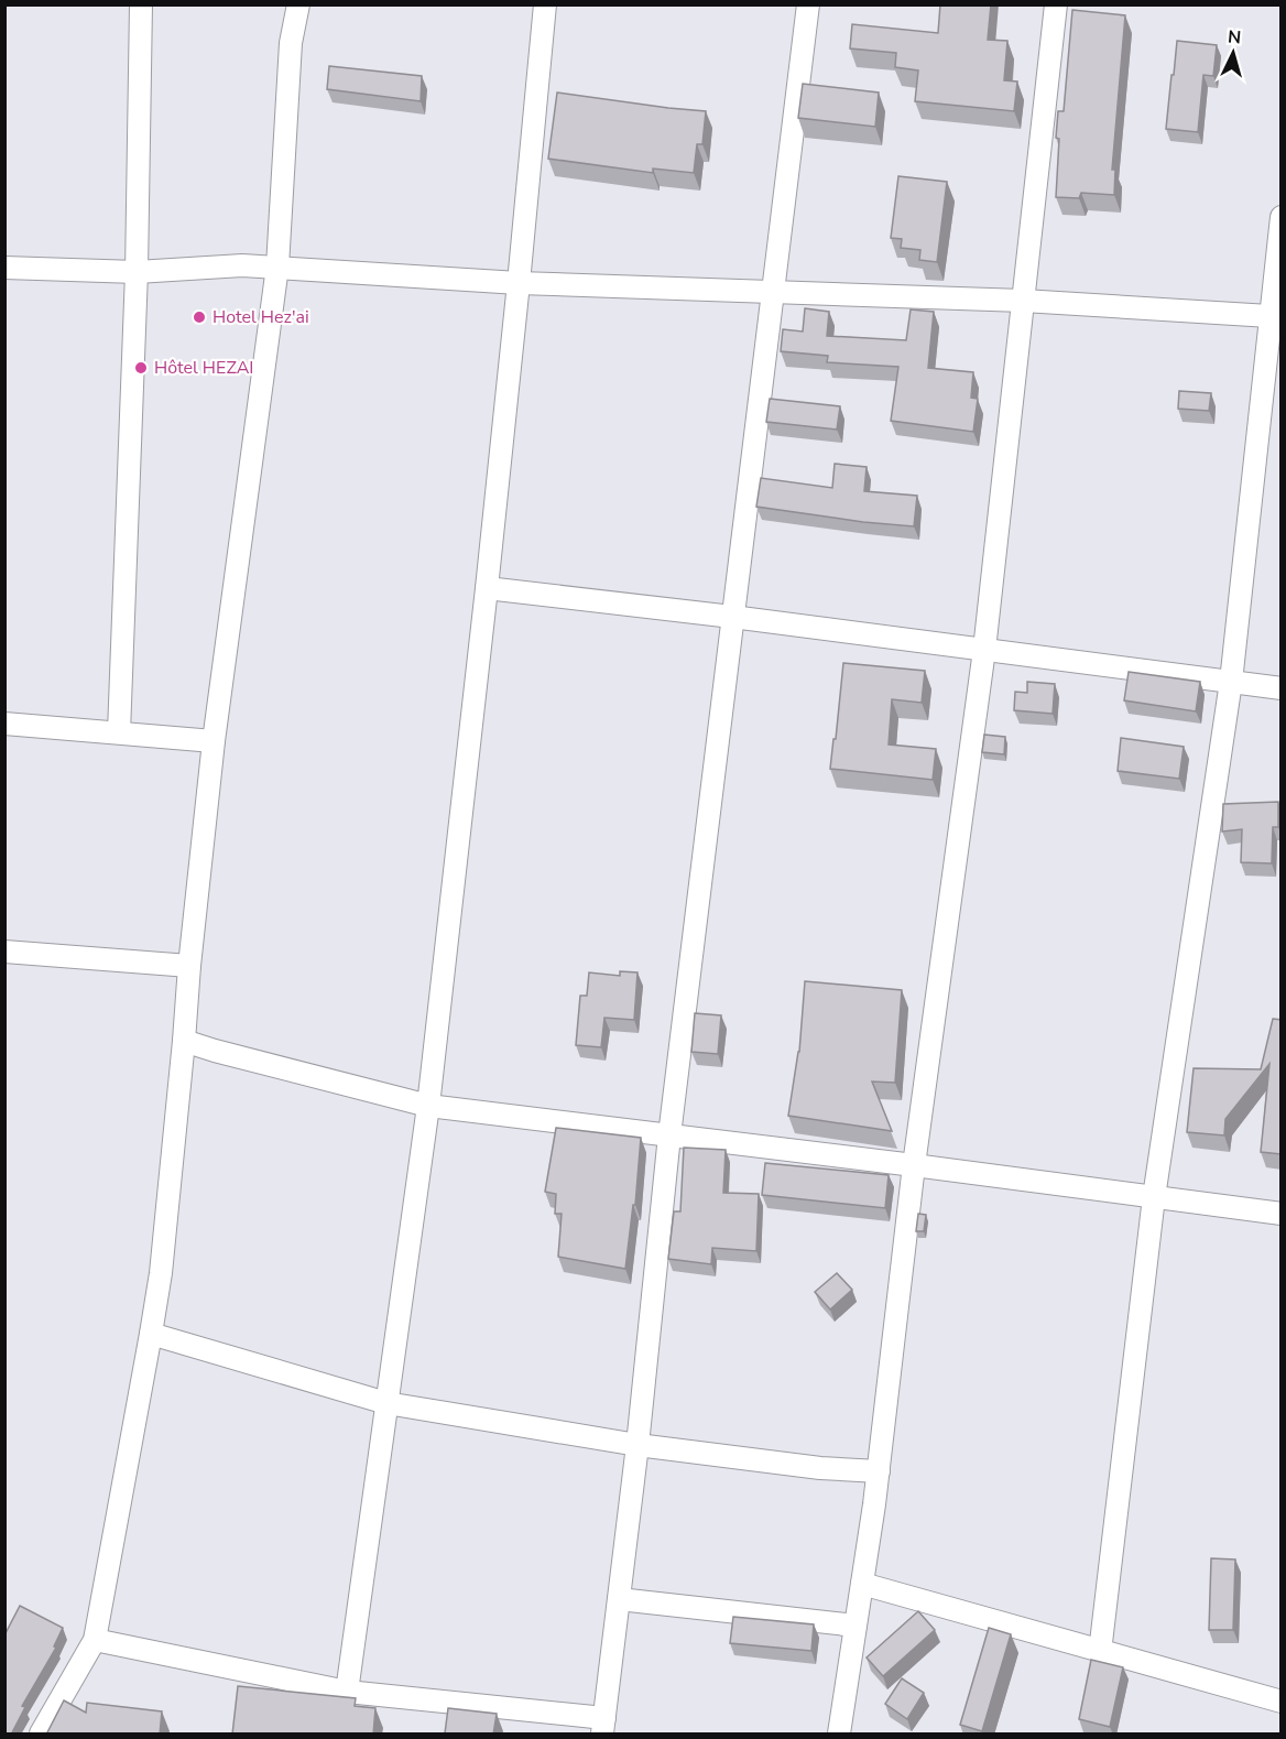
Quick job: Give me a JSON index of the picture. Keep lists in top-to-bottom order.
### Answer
{
  "places": ["Hotel Hez'ai", "Hôtel HEZAI"],
  "north": "top"
}
